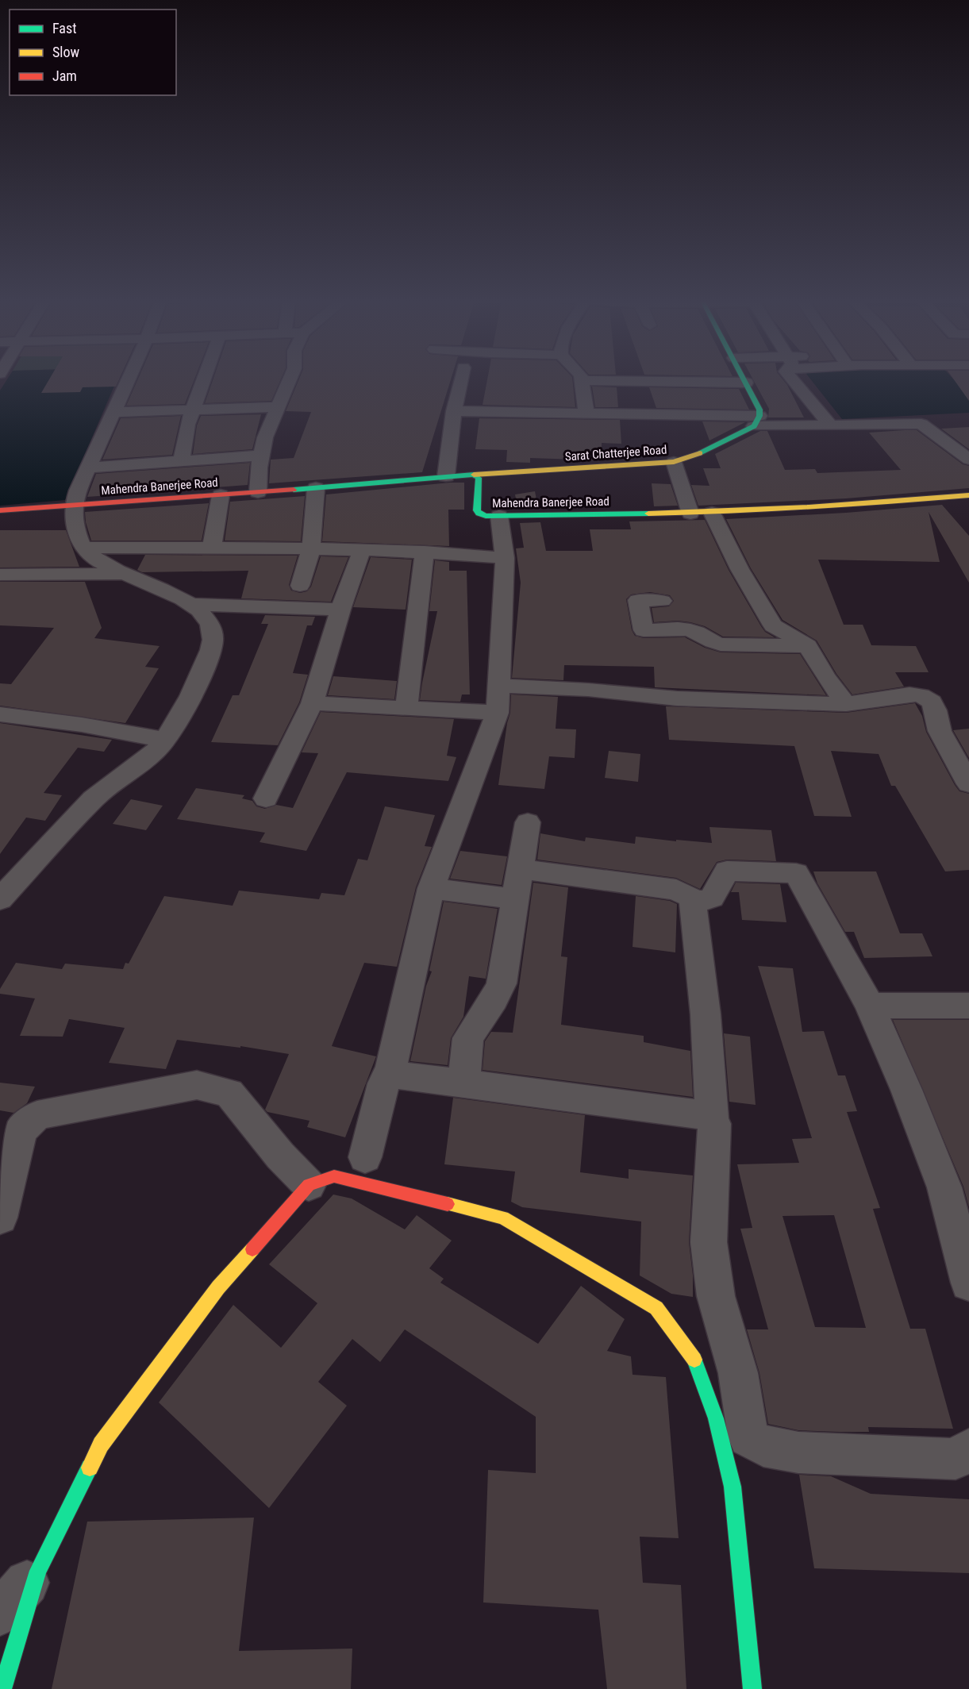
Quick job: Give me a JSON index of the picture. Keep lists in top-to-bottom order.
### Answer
{
  "streets": {
    "street": ["Sarat Chatterjee Road", "Mahendra Banerjee Road"]
  },
  "crossings": [
    ["Sarat Chatterjee Road", "Mahendra Banerjee Road"]
  ],
  "legend": ["Fast", "Slow", "Jam"]
}
